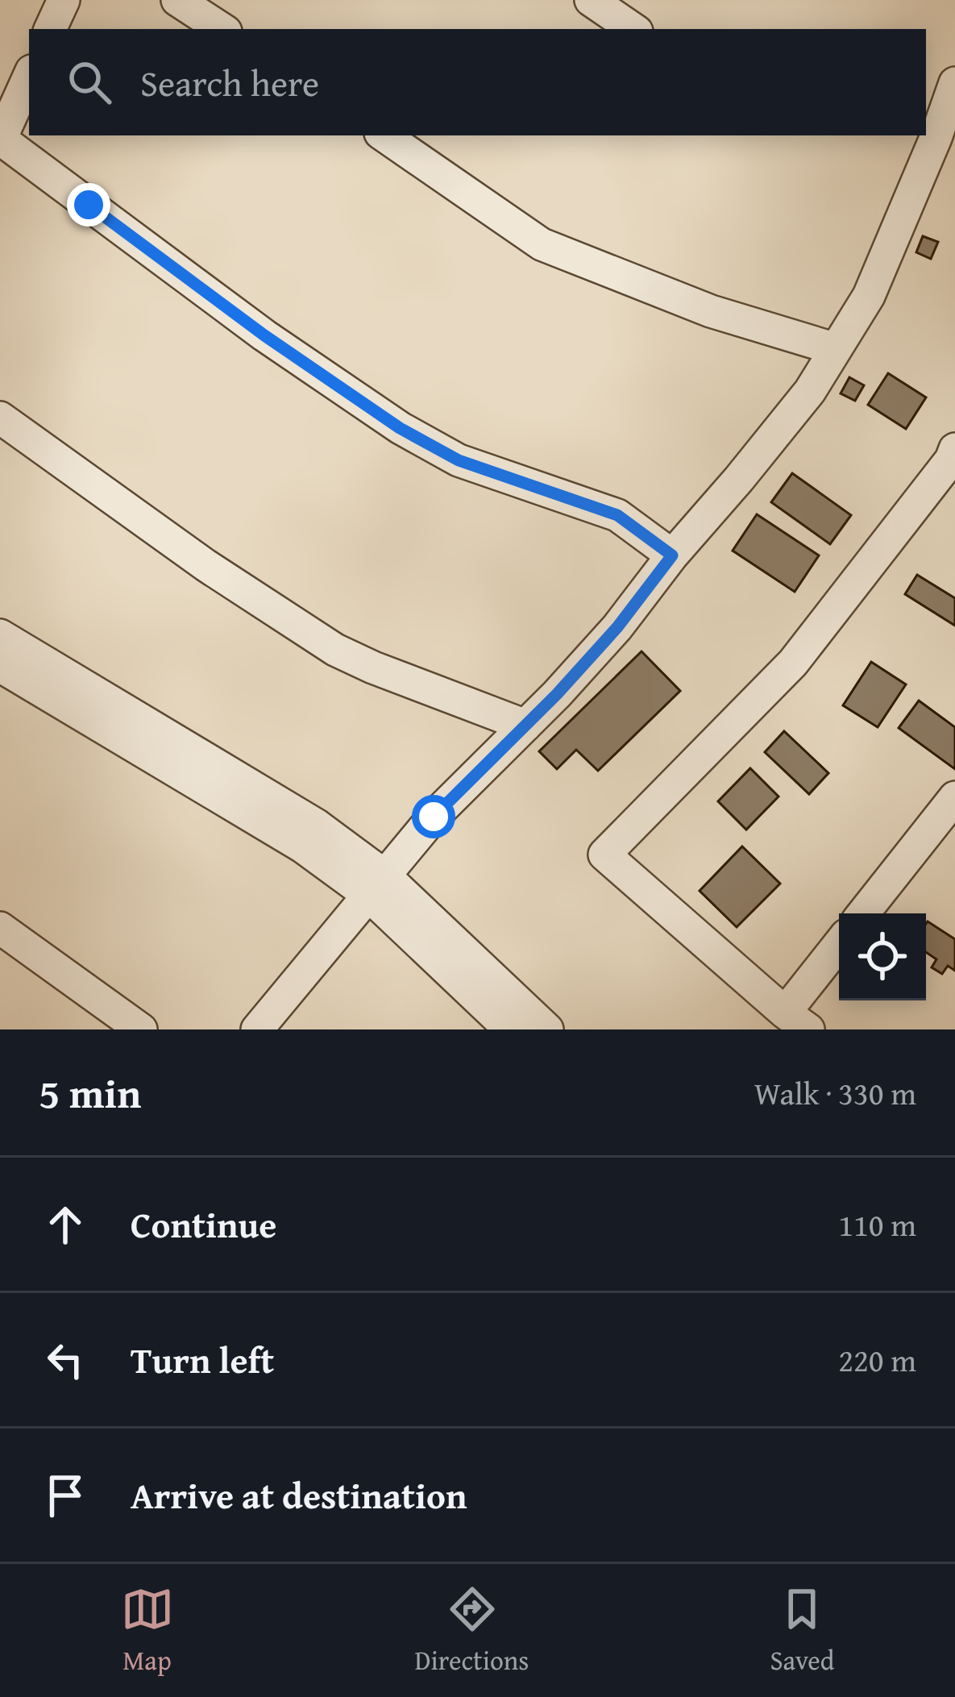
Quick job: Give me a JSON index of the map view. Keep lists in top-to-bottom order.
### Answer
{
  "page": {
    "search": "Search here",
    "heading": ["5 min", "Walk · 330 m"],
    "list": [
      ["Continue", "110 m"],
      ["Turn left", "220 m"],
      "Arrive at destination"
    ],
    "nav": ["Map", "Directions", "Saved"]
  }
}
